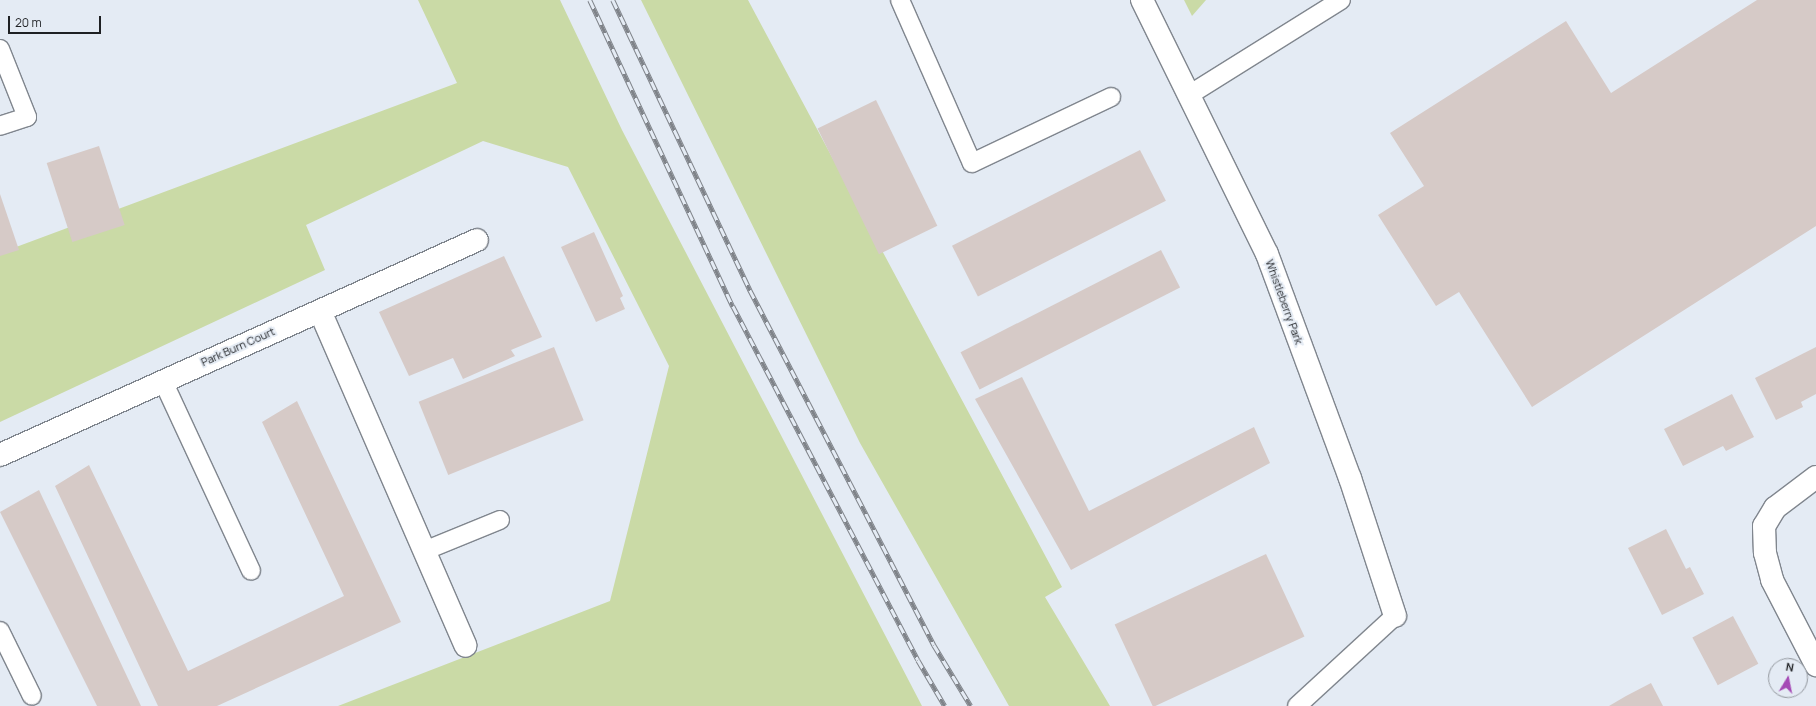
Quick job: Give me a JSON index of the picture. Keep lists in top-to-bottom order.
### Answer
{
  "streets": {
    "street": ["Whistleberry Park", "Park Burn Court"]
  },
  "scale_bar": "20 m",
  "north": "top"
}
